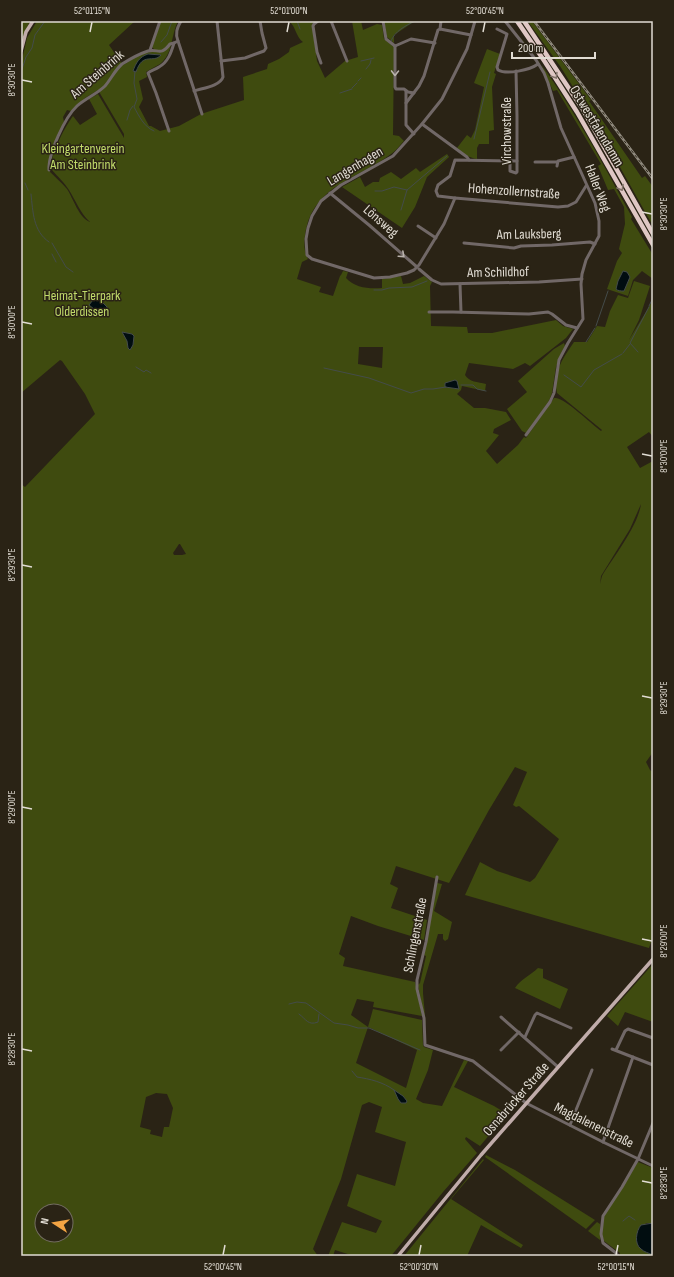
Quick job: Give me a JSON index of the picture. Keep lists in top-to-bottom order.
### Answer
{
  "streets": {
    "highway": ["Ostwestfalendamm"],
    "main road": ["Osnabrücker Straße"],
    "street": [
      "Am Steinbrink",
      "Virchowstraße",
      "Langenhagen",
      "Haller Weg",
      "Hohenzollernstraße",
      "Lönsweg",
      "Am Lauksberg",
      "Am Schildhof",
      "Schlingenstraße",
      "Magdalenenstraße"
    ]
  },
  "crossings": [
    ["Langenhagen", "Hohenzollernstraße"],
    ["Langenhagen", "Lönsweg"],
    ["Langenhagen", "Am Schildhof"],
    ["Haller Weg", "Hohenzollernstraße"],
    ["Haller Weg", "Am Lauksberg"],
    ["Haller Weg", "Am Schildhof"],
    ["Hohenzollernstraße", "Lönsweg"],
    ["Hohenzollernstraße", "Am Schildhof"],
    ["Lönsweg", "Am Schildhof"],
    ["Schlingenstraße", "Magdalenenstraße"],
    ["Osnabrücker Straße", "Magdalenenstraße"]
  ],
  "one_way": ["Lönsweg"],
  "parks": ["Kleingartenverein Am Steinbrink", "Heimat-Tierpark Olderdissen"],
  "scale_bar": "200 m",
  "north": "left",
  "coordinates": [
    "52°01'15\"N",
    "52°01'00\"N",
    "52°00'45\"N",
    "8°30'30\"E",
    "8°30'00\"E",
    "8°29'30\"E",
    "8°29'00\"E",
    "8°28'30\"E",
    "52°00'30\"N",
    "52°00'15\"N"
  ]
}
